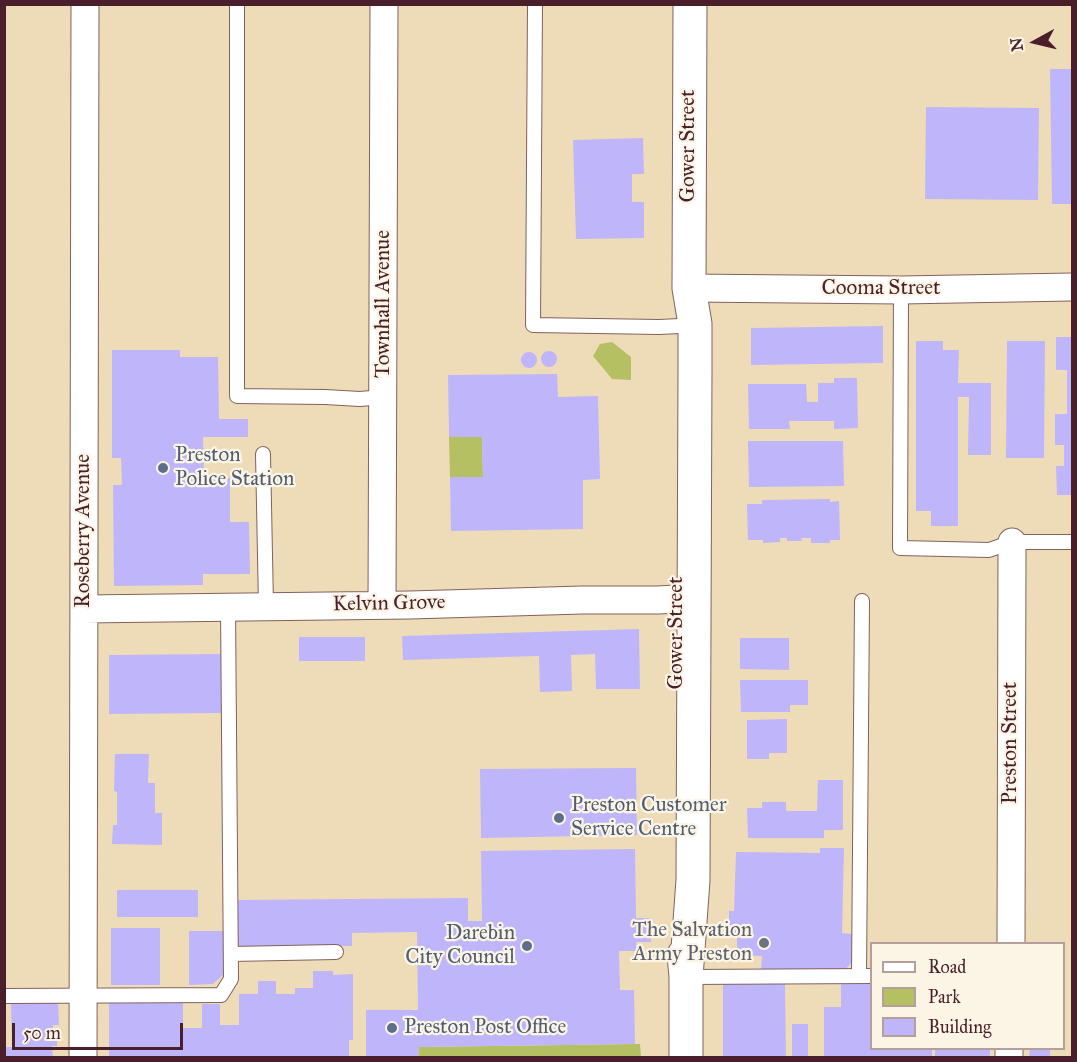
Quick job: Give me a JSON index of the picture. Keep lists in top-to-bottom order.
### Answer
{
  "streets": {
    "street": [
      "Gower Street",
      "Cooma Street",
      "Townhall Avenue",
      "Roseberry Avenue",
      "Kelvin Grove",
      "Preston Street"
    ]
  },
  "crossings": [
    ["Gower Street", "Cooma Street"],
    ["Gower Street", "Kelvin Grove"],
    ["Townhall Avenue", "Kelvin Grove"],
    ["Roseberry Avenue", "Kelvin Grove"]
  ],
  "places": [
    "Preston Police Station",
    "Preston Customer Service Centre",
    "The Salvation Army Preston",
    "Darebin City Council",
    "Preston Post Office"
  ],
  "legend": ["Road", "Park", "Building"],
  "scale_bar": "50 m",
  "north": "left"
}
